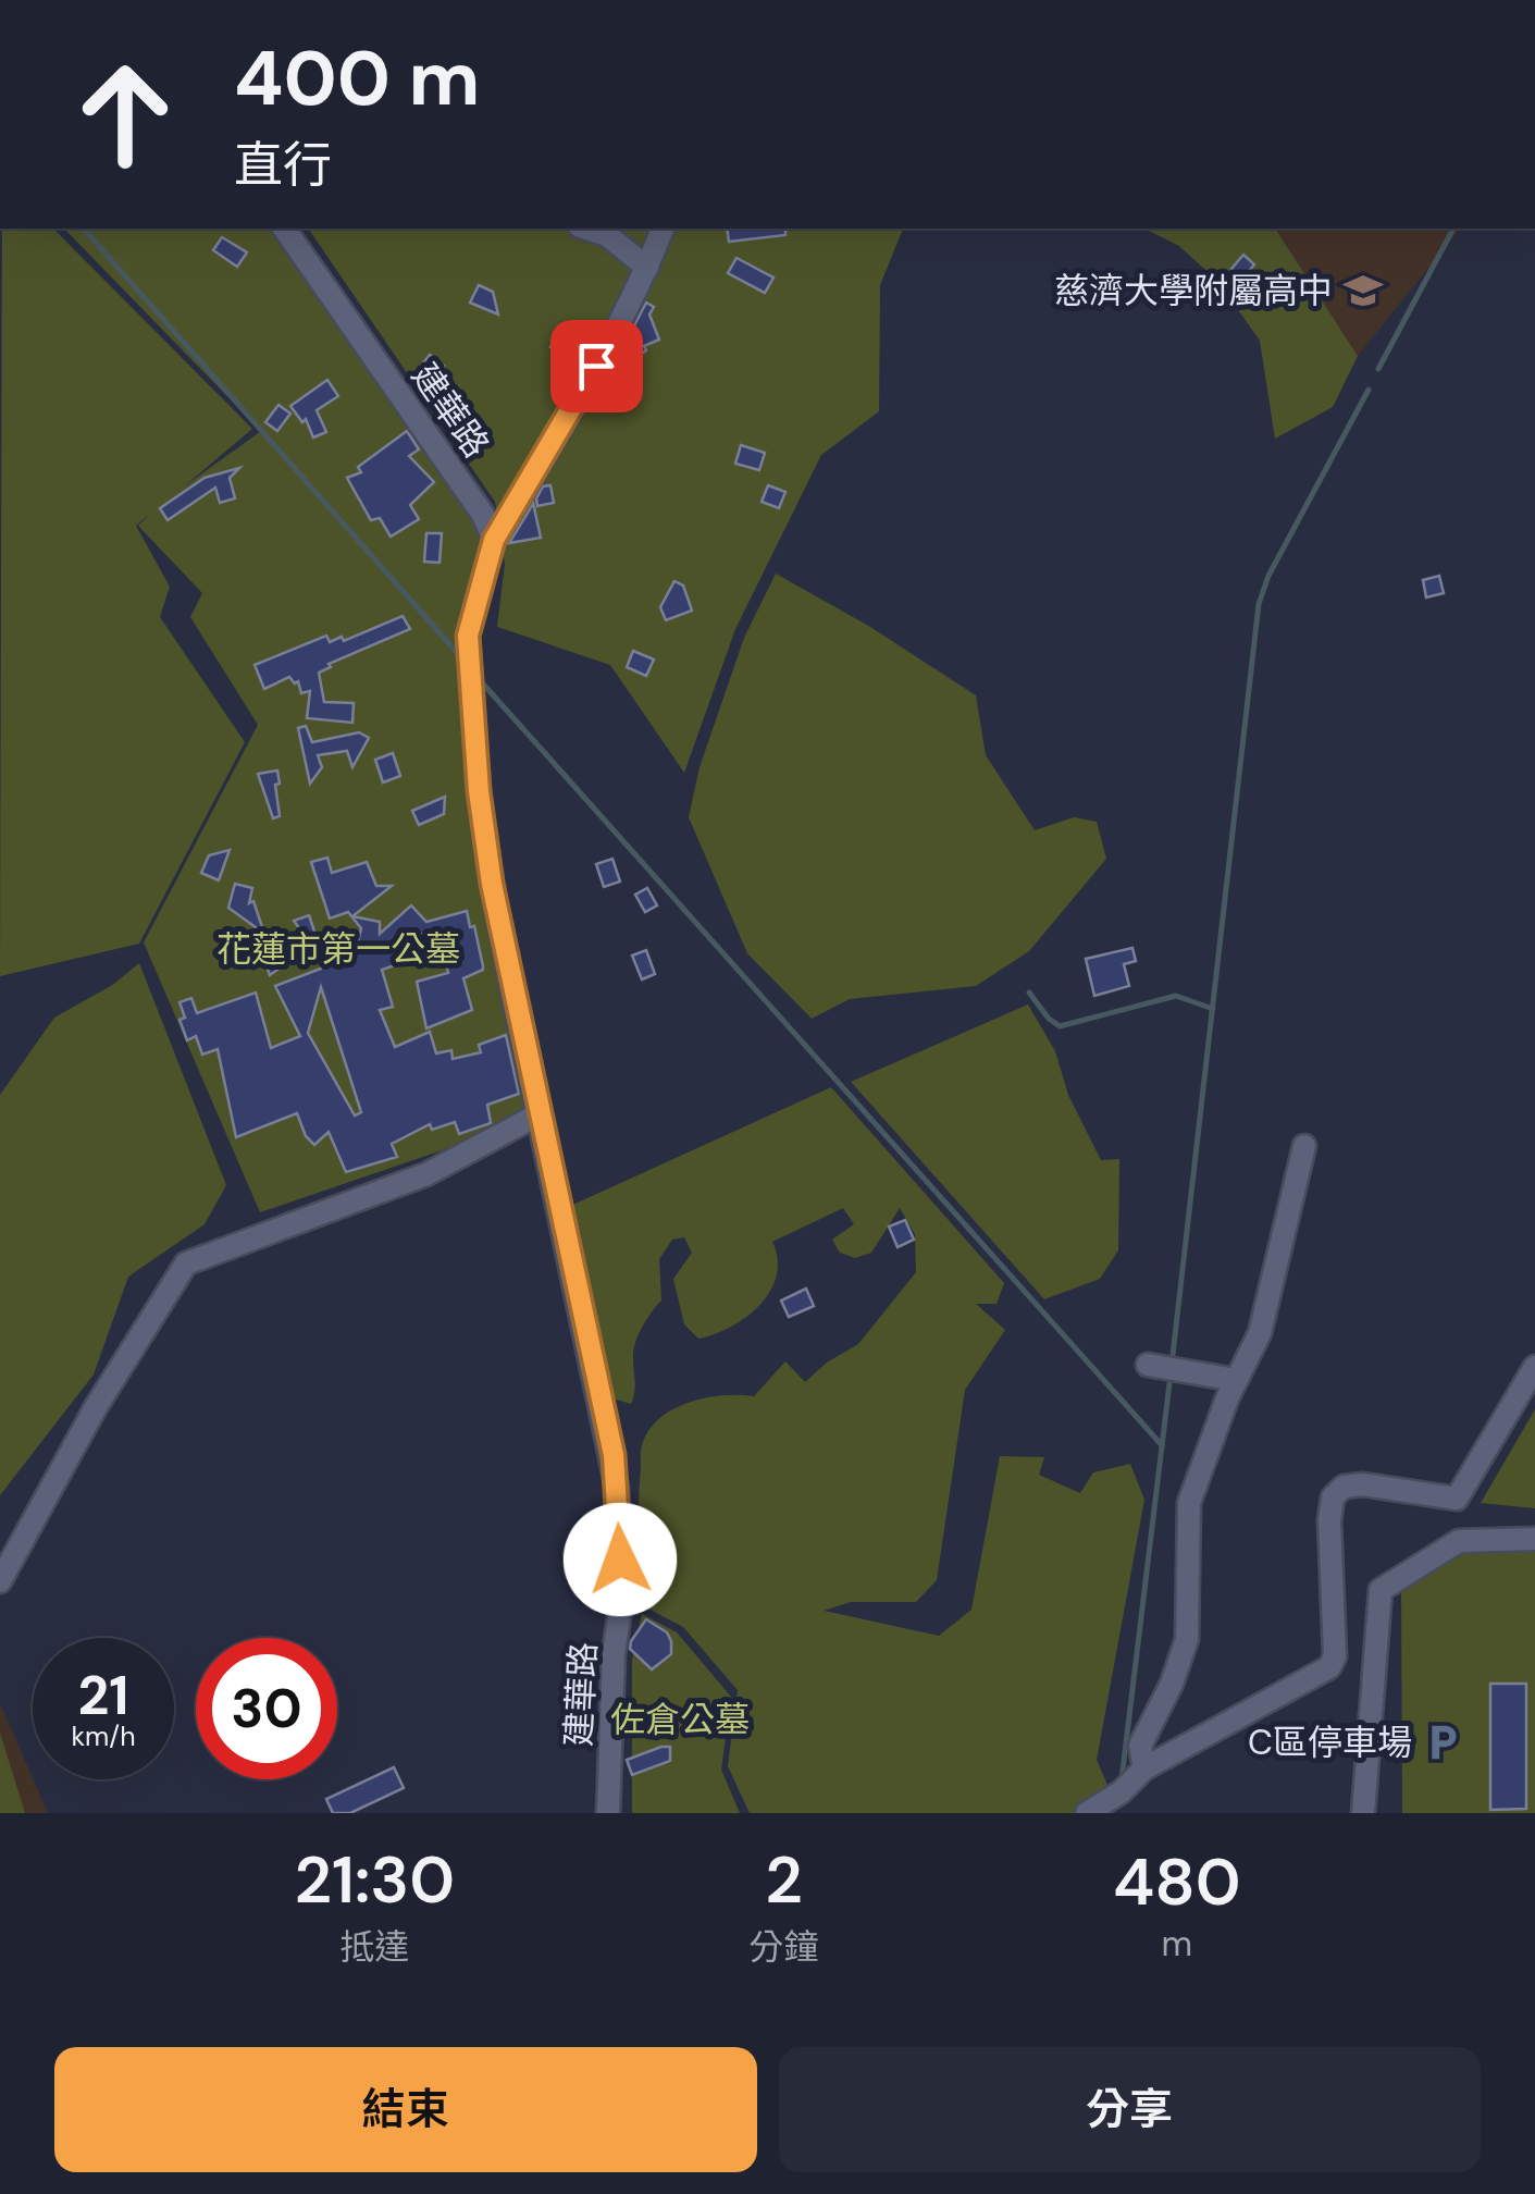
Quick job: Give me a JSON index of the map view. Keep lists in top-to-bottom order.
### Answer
{
  "streets": {
    "street": ["建華路"]
  },
  "parks": ["花蓮市第一公墓", "佐倉公墓"],
  "places": {
    "school or university": ["慈濟大學附屬高中"],
    "parking": ["C區停車場"]
  },
  "page": {
    "turn": ["400 m", "直行"],
    "speed": "21 km/h",
    "limit": "30",
    "eta": [
      "21:30",
      "抵達",
      "2",
      "分鐘",
      "480",
      "m"
    ],
    "buttons": ["結束", "分享"]
  }
}
